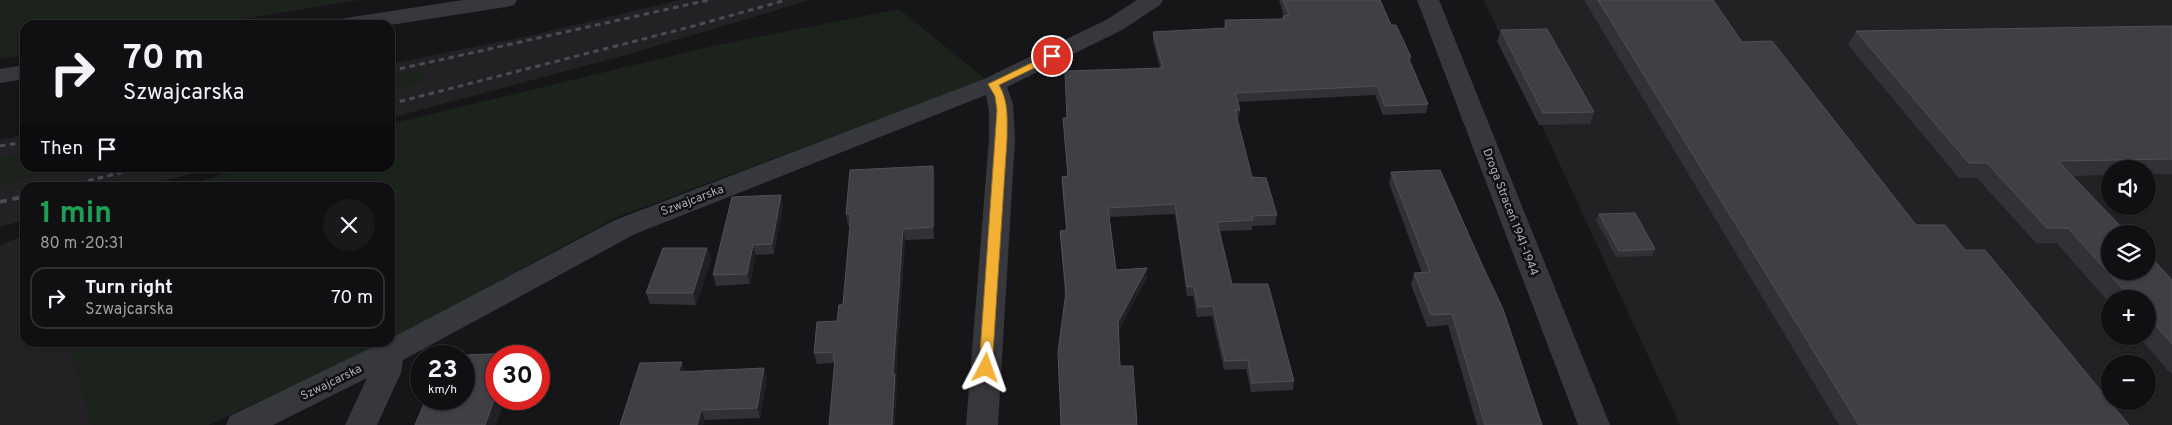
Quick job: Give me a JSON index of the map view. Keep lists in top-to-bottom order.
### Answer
{
  "streets": {
    "street": ["Szwajcarska", "Droga Straceń 1941-1944"]
  },
  "page": {
    "turn": ["70 m", "Szwajcarska"],
    "then": "Then",
    "map_buttons": ["+", "−"],
    "heading": ["1 min", "80 m · 20:31"],
    "list": [
      {
        "name": "Turn right",
        "note": "Szwajcarska",
        "value": "70 m"
      }
    ],
    "speed": "23 km/h",
    "limit": "30"
  }
}
